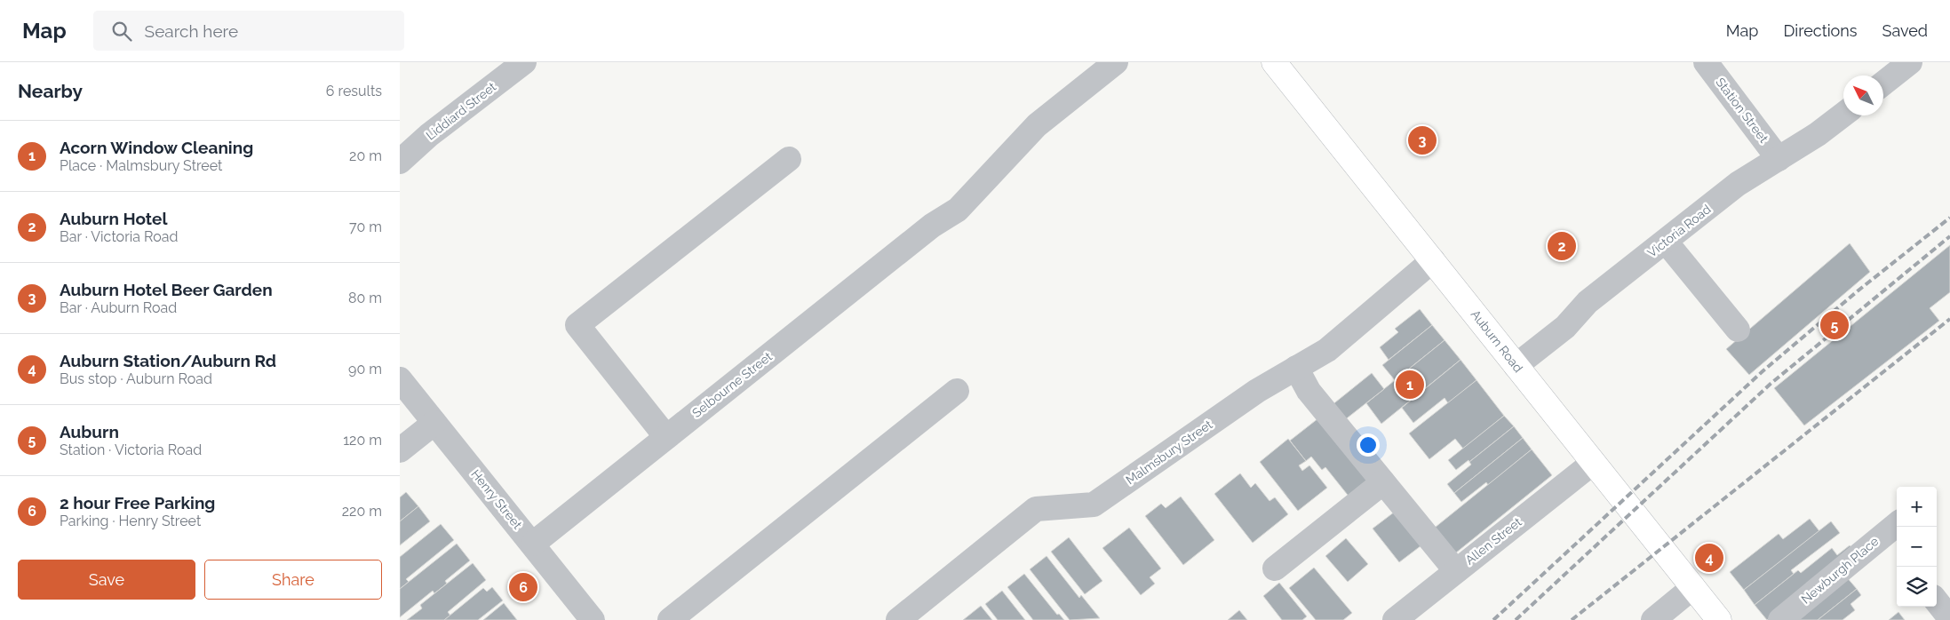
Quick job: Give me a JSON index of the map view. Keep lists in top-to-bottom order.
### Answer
{
  "streets": {
    "main road": ["Auburn Road"],
    "street": [
      "Station Street",
      "Liddiard Street",
      "Victoria Road",
      "Selbourne Street",
      "Malmsbury Street",
      "Henry Street",
      "Allen Street",
      "Newburgh Place"
    ]
  },
  "crossings": [
    ["Station Street", "Victoria Road"],
    ["Victoria Road", "Auburn Road"],
    ["Auburn Road", "Malmsbury Street"],
    ["Auburn Road", "Allen Street"],
    ["Selbourne Street", "Henry Street"]
  ],
  "north": "top left",
  "page": {
    "header": "Map",
    "search": "Search here",
    "nav": ["Map", "Directions", "Saved"],
    "heading": ["Nearby", "6 results"],
    "list": [
      {
        "mark": "1",
        "name": "Acorn Window Cleaning",
        "note": "Place · Malmsbury Street",
        "value": "20 m"
      },
      {
        "mark": "2",
        "name": "Auburn Hotel",
        "note": "Bar · Victoria Road",
        "value": "70 m"
      },
      {
        "mark": "3",
        "name": "Auburn Hotel Beer Garden",
        "note": "Bar · Auburn Road",
        "value": "80 m"
      },
      {
        "mark": "4",
        "name": "Auburn Station/Auburn Rd",
        "note": "Bus stop · Auburn Road",
        "value": "90 m"
      },
      {
        "mark": "5",
        "name": "Auburn",
        "note": "Station · Victoria Road",
        "value": "120 m"
      },
      {
        "mark": "6",
        "name": "2 hour Free Parking",
        "note": "Parking · Henry Street",
        "value": "220 m"
      }
    ],
    "pins": [
      "3",
      "2",
      "5",
      "1",
      "4",
      "6"
    ],
    "map_buttons": ["+", "−"],
    "buttons": ["Save", "Share"]
  }
}
